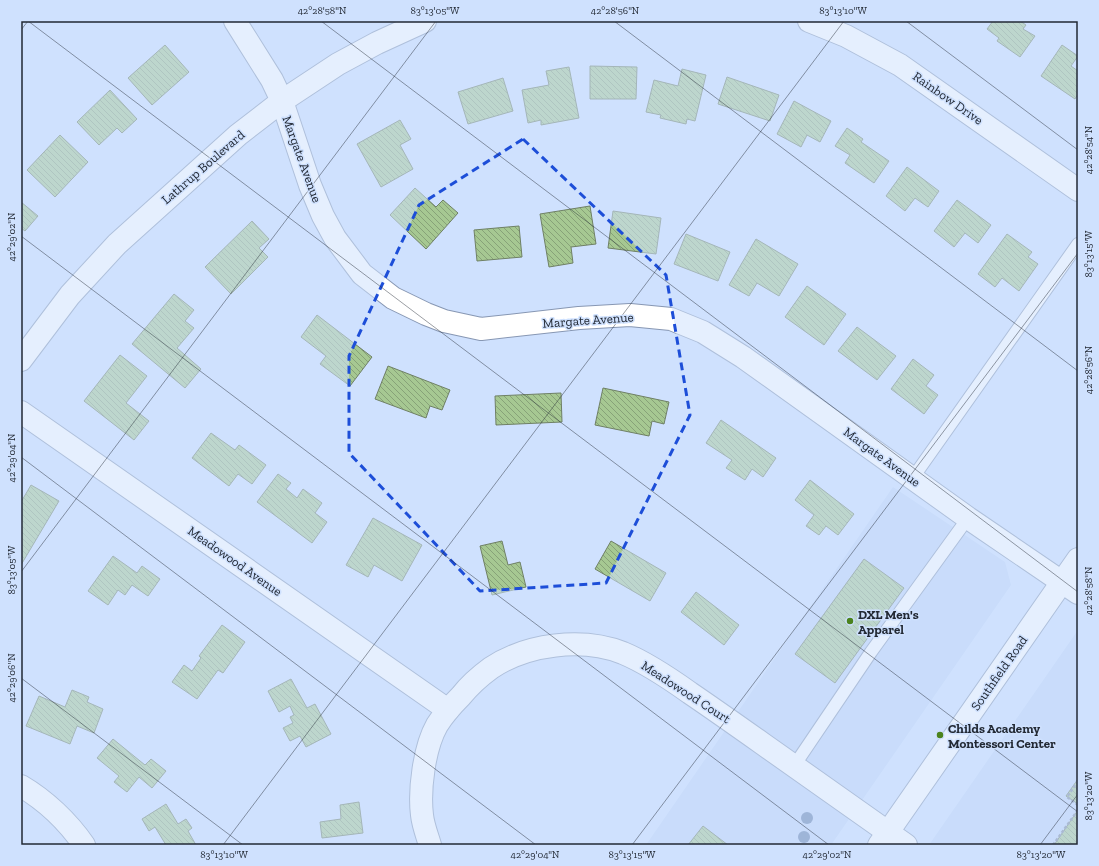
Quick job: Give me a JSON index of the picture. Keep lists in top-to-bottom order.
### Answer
{
  "streets": {
    "street": [
      "Rainbow Drive",
      "Margate Avenue",
      "Lathrup Boulevard",
      "Meadowood Avenue",
      "Southfield Road",
      "Meadowood Court"
    ]
  },
  "crossings": [
    ["Margate Avenue", "Lathrup Boulevard"],
    ["Margate Avenue", "Southfield Road"],
    ["Meadowood Avenue", "Meadowood Court"],
    ["Southfield Road", "Meadowood Court"]
  ],
  "places": ["DXL Men's Apparel", "Childs Academy Montessori Center"],
  "coordinates": [
    "42°28'58\"N",
    "83°13'05\"W",
    "42°28'56\"N",
    "83°13'10\"W",
    "42°28'54\"N",
    "42°29'02\"N",
    "83°13'15\"W",
    "42°29'04\"N",
    "42°29'06\"N",
    "83°13'20\"W"
  ]
}
